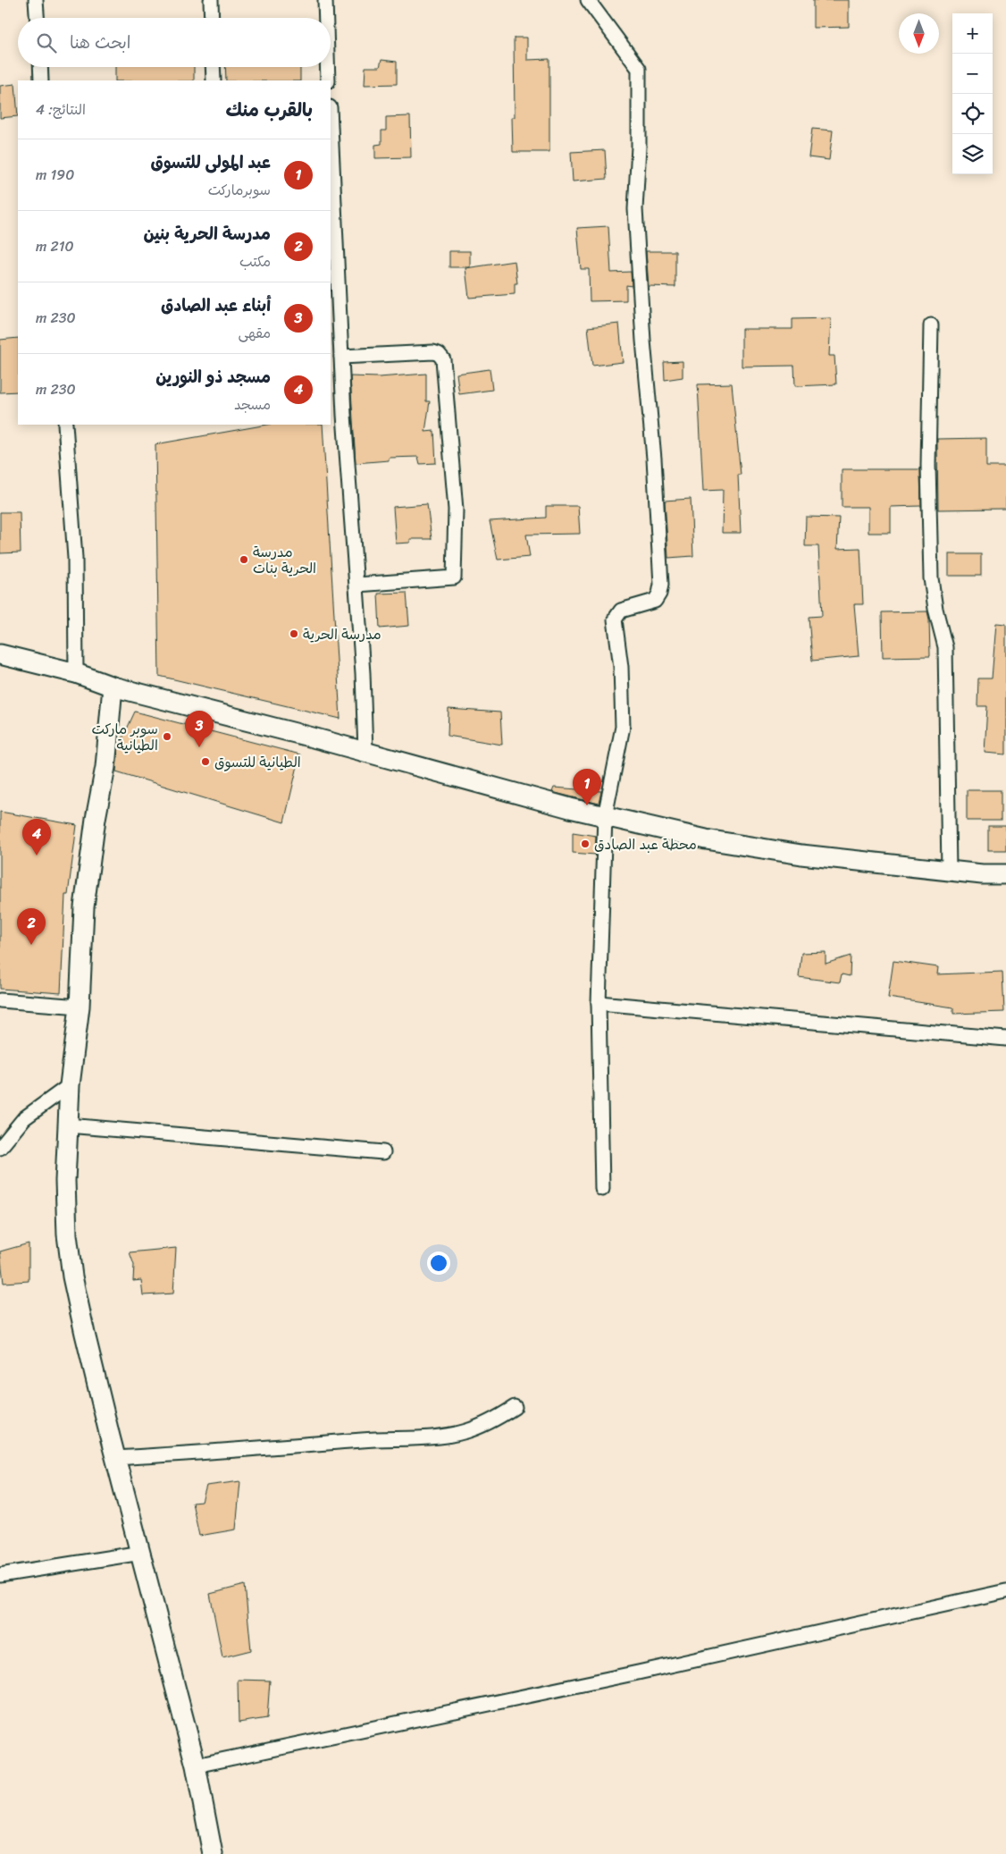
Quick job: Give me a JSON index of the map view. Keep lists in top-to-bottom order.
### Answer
{
  "places": [
    "مدرسة الحرية بنات",
    "مدرسة الحرية",
    "سوبر ماركت الطيانية",
    "الطيانية للتسوق",
    "محطة عبد الصادق"
  ],
  "north": "bottom",
  "page": {
    "map_buttons": ["+", "−"],
    "search": "ابحث هنا",
    "heading": ["بالقرب منك", "النتائج: 4"],
    "list": [
      {
        "mark": "1",
        "name": "عبد المولى للتسوق",
        "note": "سوبرماركت",
        "value": "190 m"
      },
      {
        "mark": "2",
        "name": "مدرسة الحرية بنين",
        "note": "مكتب",
        "value": "210 m"
      },
      {
        "mark": "3",
        "name": "أبناء عبد الصادق",
        "note": "مقهى",
        "value": "230 m"
      },
      {
        "mark": "4",
        "name": "مسجد ذو النورين",
        "note": "مسجد",
        "value": "230 m"
      }
    ],
    "pins": [
      "3",
      "1",
      "4",
      "2"
    ]
  }
}
